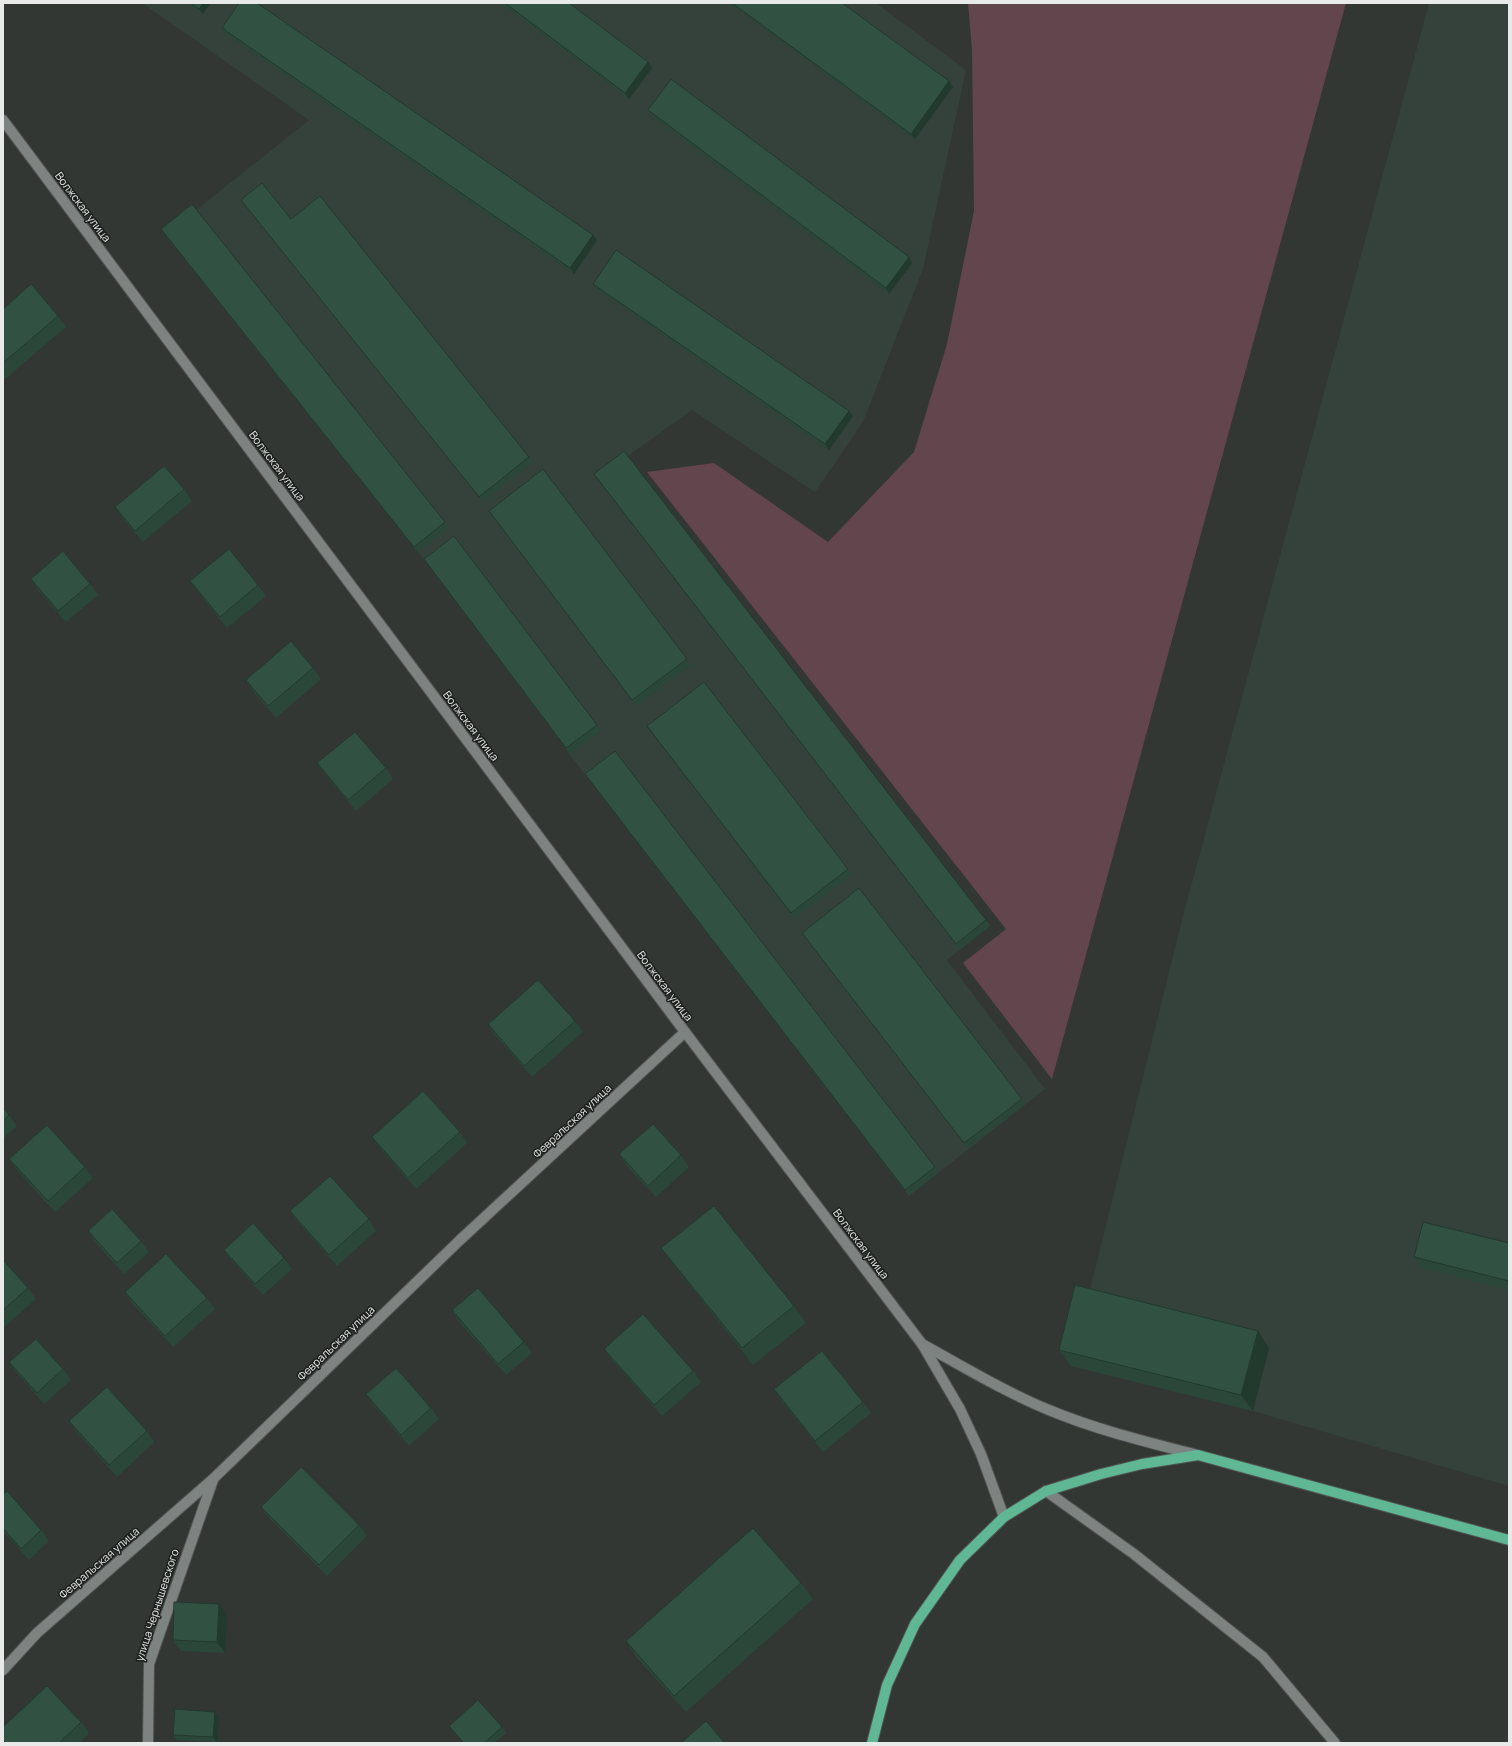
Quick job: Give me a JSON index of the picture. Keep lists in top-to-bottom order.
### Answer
{
  "streets": {
    "street": ["Волжская улица", "Февральская улица", "улица Чернышевского"]
  },
  "crossings": [
    ["Волжская улица", "Февральская улица"],
    ["Февральская улица", "улица Чернышевского"]
  ]
}
